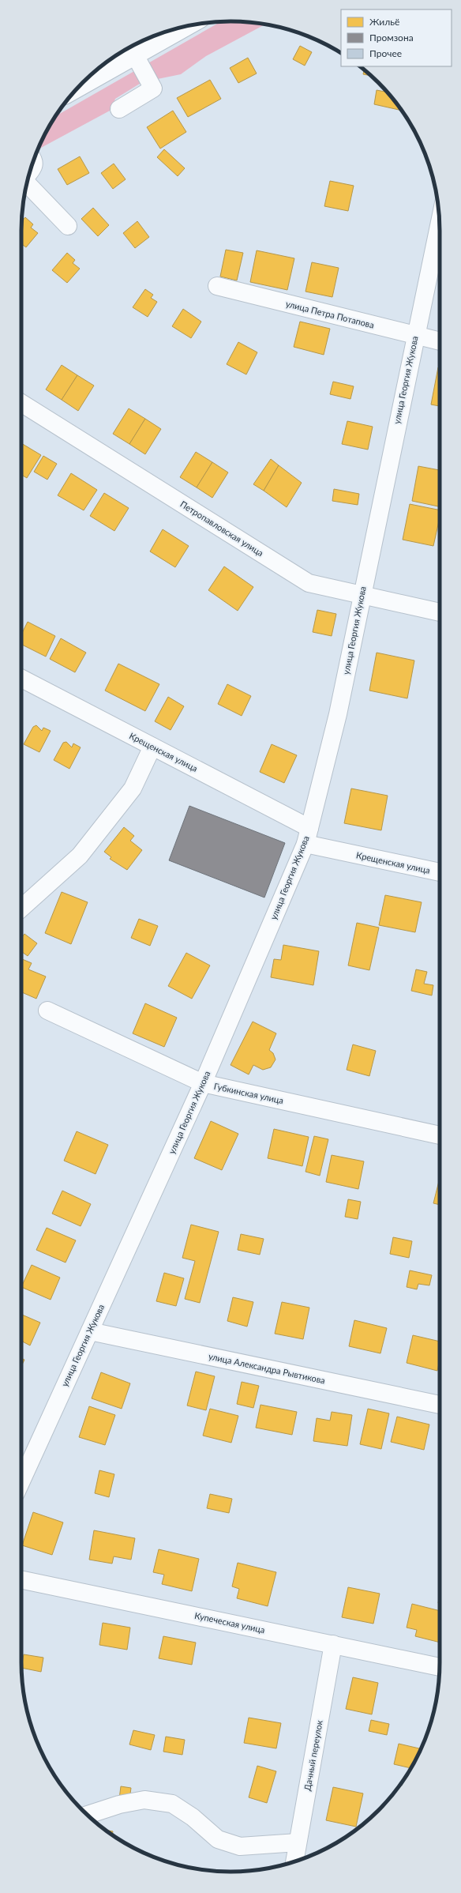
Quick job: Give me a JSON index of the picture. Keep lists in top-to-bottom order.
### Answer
{
  "streets": {
    "street": [
      "улица Петра Потапова",
      "улица Георгия Жукова",
      "Петропавловская улица",
      "Крещенская улица",
      "Губкинская улица",
      "улица Александра Рывтикова",
      "Купеческая улица",
      "Дачный переулок"
    ]
  },
  "crossings": [
    ["улица Петра Потапова", "улица Георгия Жукова"],
    ["улица Георгия Жукова", "Петропавловская улица"],
    ["улица Георгия Жукова", "Крещенская улица"],
    ["улица Георгия Жукова", "Губкинская улица"],
    ["улица Георгия Жукова", "улица Александра Рывтикова"],
    ["Купеческая улица", "Дачный переулок"]
  ],
  "legend": ["Жильё", "Промзона", "Прочее"]
}
